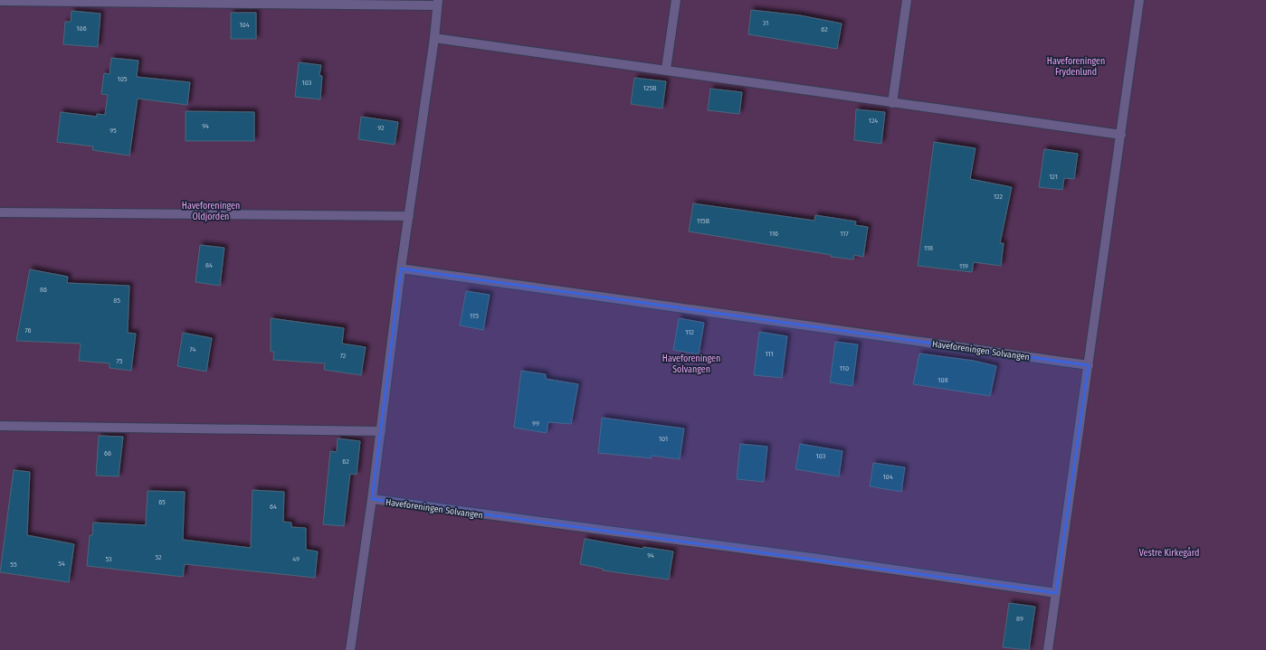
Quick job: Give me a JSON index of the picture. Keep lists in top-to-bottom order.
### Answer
{
  "streets": {
    "street": ["Haveforeningen Solvangen"]
  },
  "parks": [
    "Haveforeningen Frydenlund",
    "Haveforeningen Oldjorden",
    "Haveforeningen Solvangen",
    "Vestre Kirkegård"
  ],
  "house_numbers": [
    "31",
    "104",
    "106",
    "62",
    "105",
    "103",
    "125B",
    "124",
    "94",
    "92",
    "95",
    "121",
    "122",
    "115B",
    "116",
    "117",
    "118",
    "84",
    "119",
    "86",
    "85",
    "115",
    "76",
    "112",
    "74",
    "111",
    "72",
    "75",
    "110",
    "108",
    "99",
    "101",
    "66",
    "103",
    "62",
    "104",
    "65",
    "64",
    "94",
    "52",
    "53",
    "49",
    "54",
    "55",
    "89"
  ]
}
